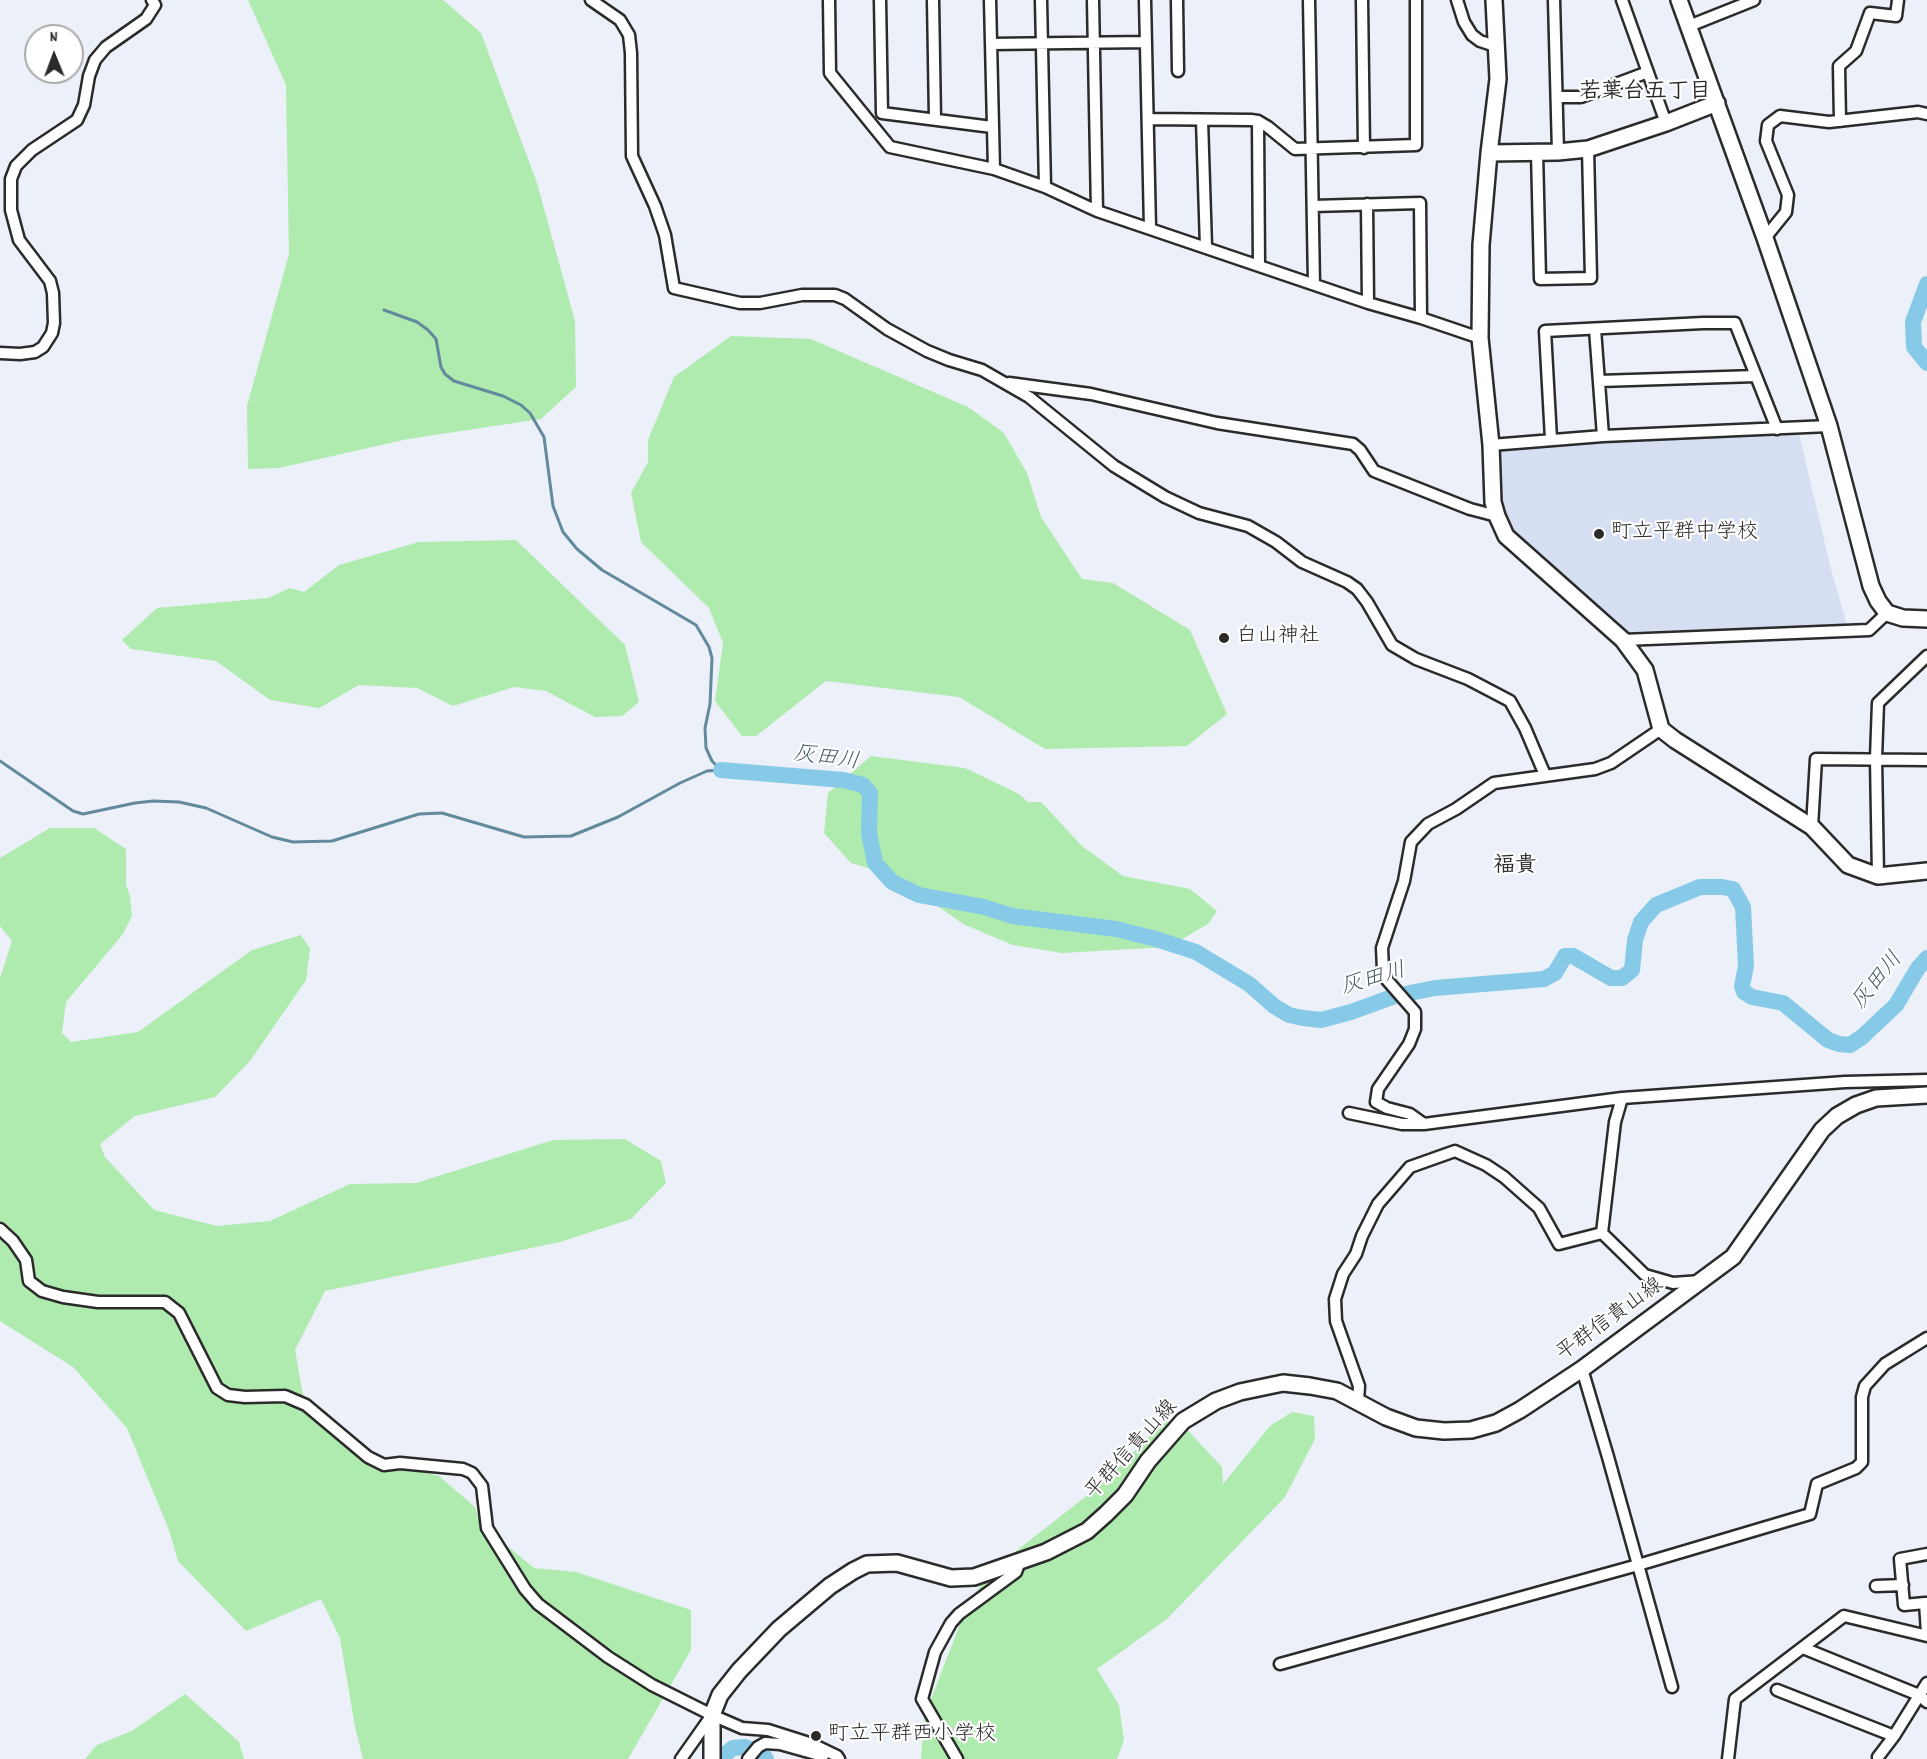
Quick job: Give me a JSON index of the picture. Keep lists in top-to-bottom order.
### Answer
{
  "streets": {
    "street": ["平群信貴山線"]
  },
  "districts": ["若葉台五丁目", "福貴"],
  "water": ["灰田川"],
  "places": ["町立平群中学校", "白山神社", "町立平群西小学校"],
  "north": "top"
}
